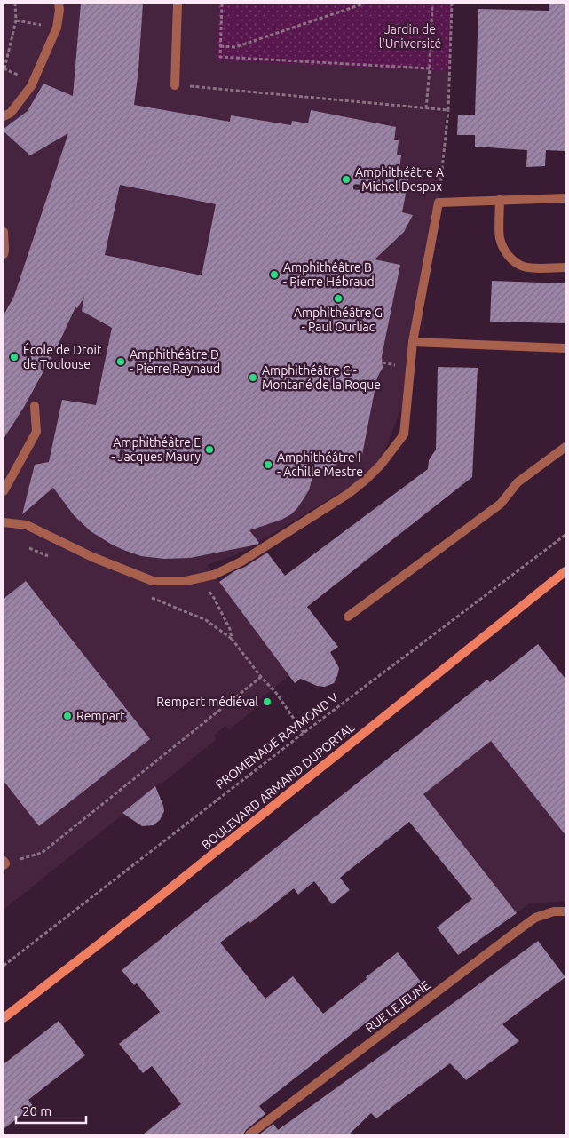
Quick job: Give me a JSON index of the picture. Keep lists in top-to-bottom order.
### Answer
{
  "streets": {
    "street": ["BOULEVARD ARMAND DUPORTAL", "RUE LEJEUNE"],
    "path": ["PROMENADE RAYMOND V"]
  },
  "parks": ["Jardin de l'Université"],
  "places": [
    "Amphithéâtre A - Michel Despax",
    "Amphithéâtre B - Pierre Hébraud",
    "Amphithéâtre G - Paul Ourliac",
    "École de Droit de Toulouse",
    "Amphithéâtre D - Pierre Raynaud",
    "Amphithéâtre C - Montané de la Roque",
    "Amphithéâtre E - Jacques Maury",
    "Amphithéâtre I - Achille Mestre",
    "Rempart médiéval",
    "Rempart"
  ],
  "scale_bar": "20 m"
}
